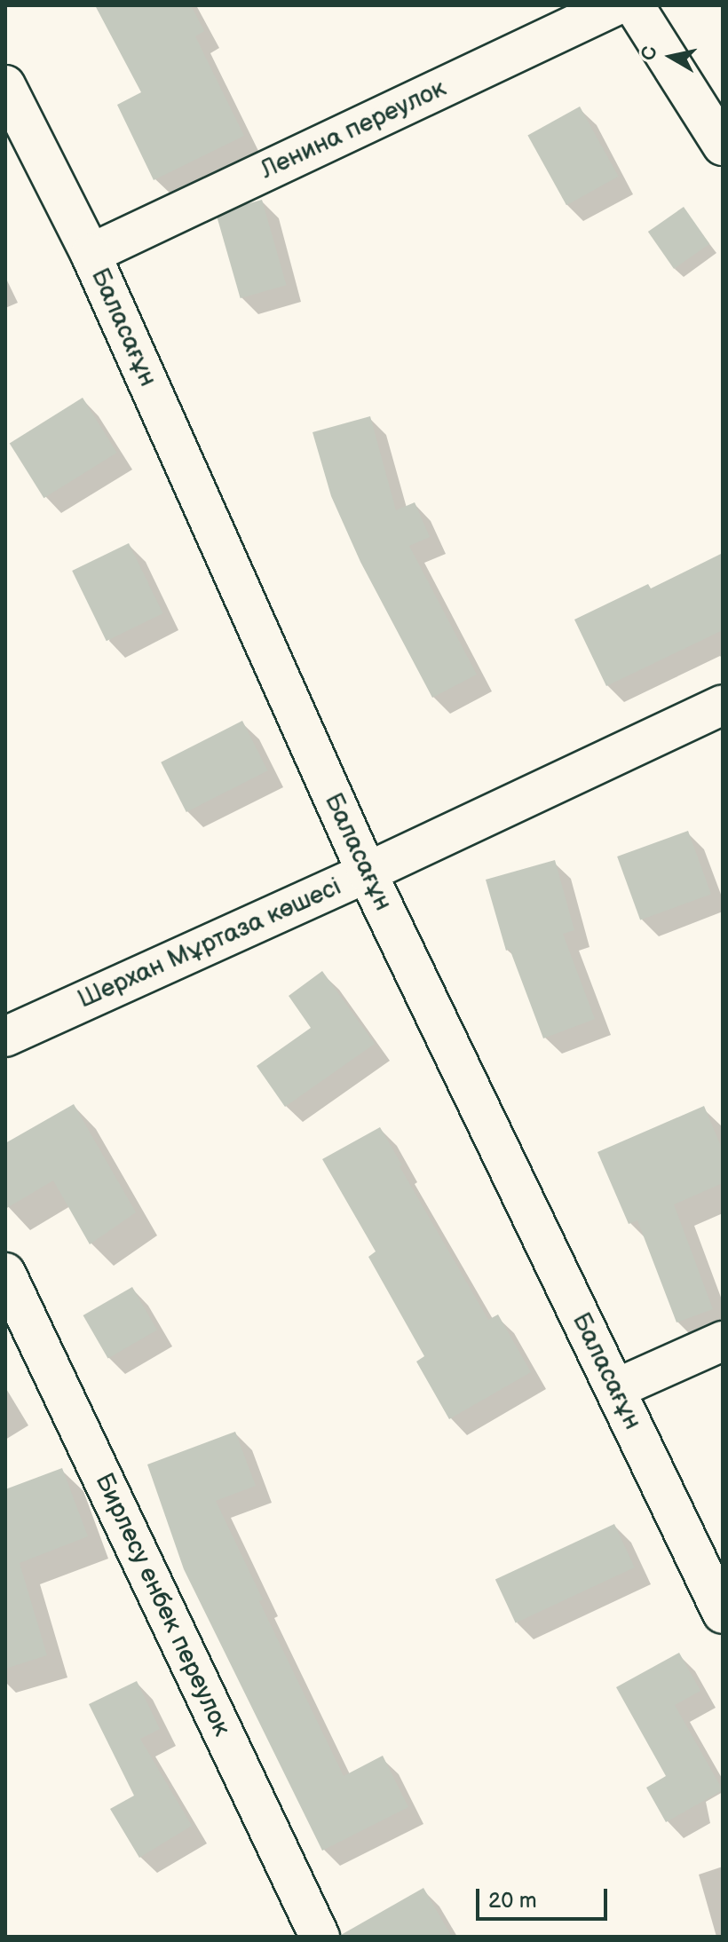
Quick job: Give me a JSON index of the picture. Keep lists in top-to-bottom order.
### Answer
{
  "streets": {
    "street": [
      "Ленина переулок",
      "Баласағұн",
      "Шерхан Мұртаза көшесі",
      "Бирлесу енбек переулок"
    ]
  },
  "crossings": [
    ["Ленина переулок", "Баласағұн"],
    ["Баласағұн", "Шерхан Мұртаза көшесі"]
  ],
  "scale_bar": "20 m",
  "north": "left"
}
